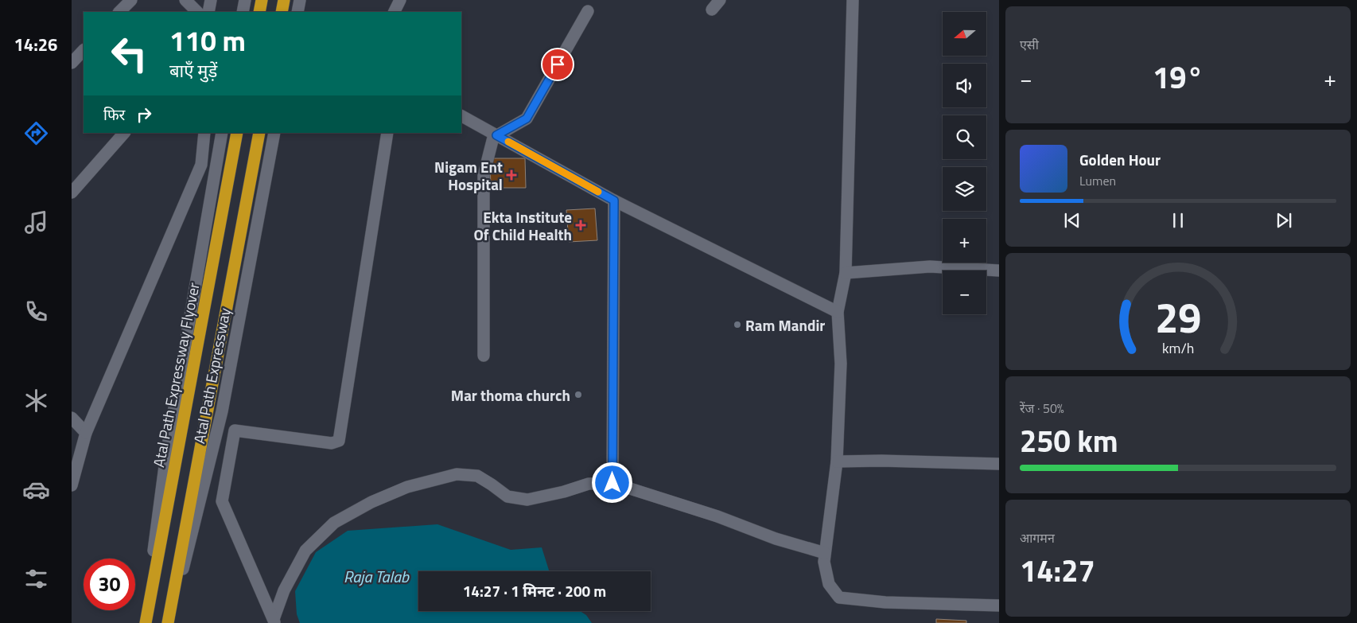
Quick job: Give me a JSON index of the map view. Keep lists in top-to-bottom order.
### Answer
{
  "streets": {
    "highway": ["Atal Path Expressway Flyover"],
    "street": ["Atal Path Expressway"]
  },
  "water": ["Raja Talab"],
  "places": {
    "health": ["Nigam Ent Hospital", "Ekta Institute Of Child Health"],
    "other": ["Ram Mandir", "Mar thoma church"]
  },
  "north": "left",
  "page": {
    "tabs": "14:26",
    "tile": [
      "एसी",
      ["रेंज · 50%", "250 km"],
      ["आगमन", "14:27"]
    ],
    "map_buttons": ["+", "−"],
    "turn": ["110 m", "बाएँ मुड़ें"],
    "heat": ["−", "19°", "+"],
    "then": "फिर",
    "song": ["Golden Hour", "Lumen"],
    "limit": "30",
    "trip": "14:27 · 1 मिनट · 200 m",
    "gauge": ["29", "km/h"]
  }
}
